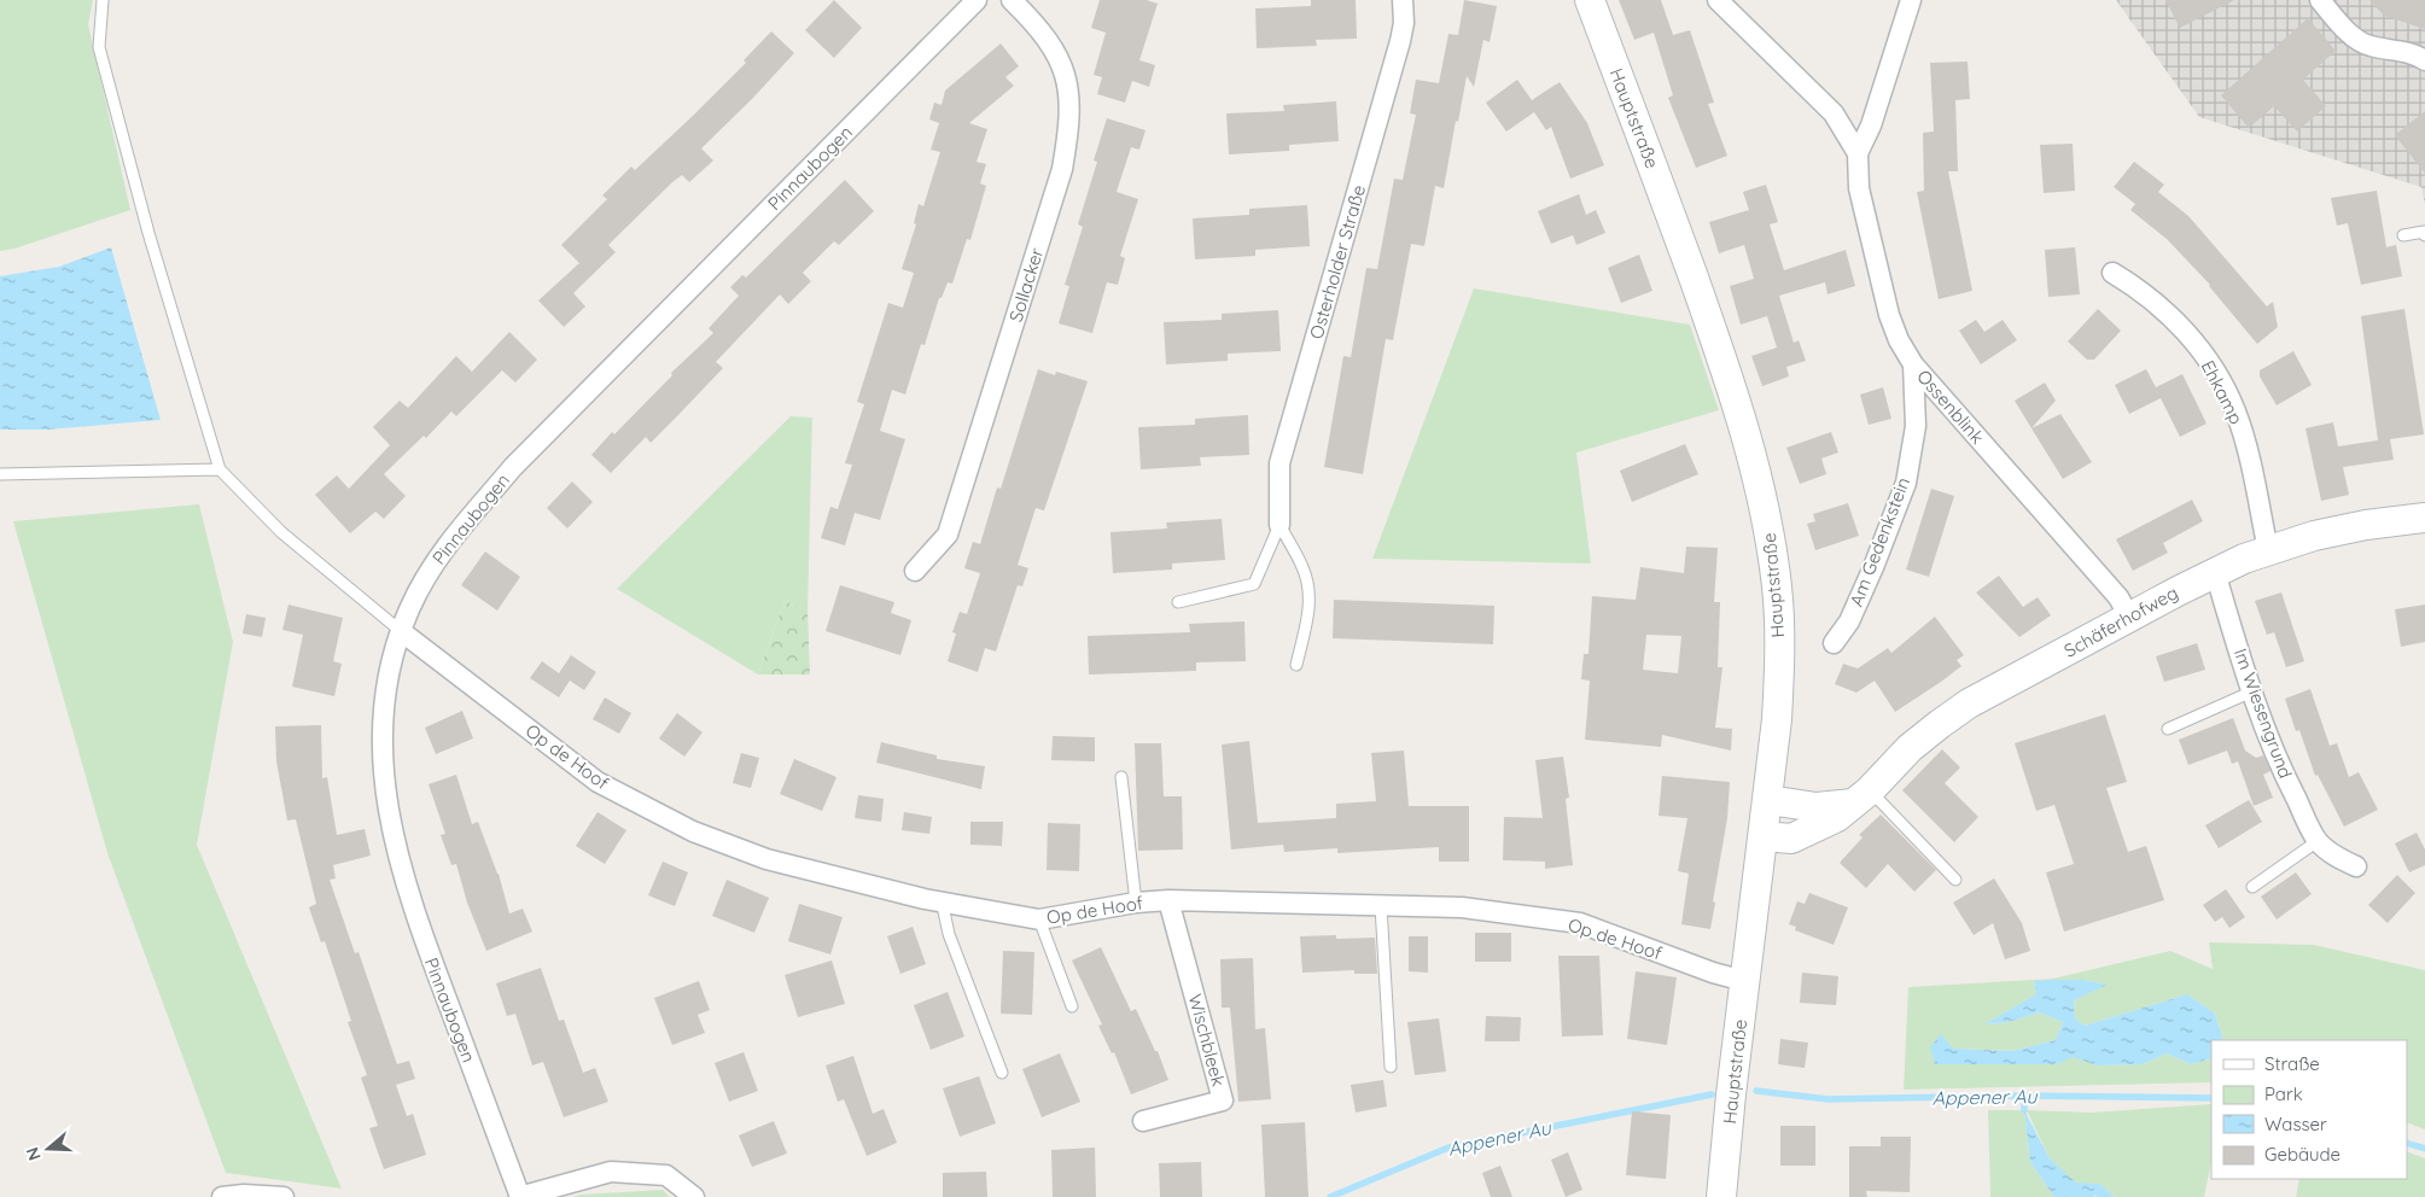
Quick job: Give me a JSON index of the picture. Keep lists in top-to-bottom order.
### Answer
{
  "streets": {
    "main road": ["Hauptstraße", "Schäferhofweg"],
    "street": [
      "Pinnaubogen",
      "Osterholder Straße",
      "Sollacker",
      "Ehkamp",
      "Ossenblink",
      "Am Gedenkstein",
      "Im Wiesengrund",
      "Op de Hoof",
      "Wischbleek"
    ]
  },
  "crossings": [
    ["Hauptstraße", "Schäferhofweg"],
    ["Hauptstraße", "Op de Hoof"],
    ["Pinnaubogen", "Op de Hoof"],
    ["Ehkamp", "Schäferhofweg"],
    ["Ossenblink", "Am Gedenkstein"],
    ["Ossenblink", "Schäferhofweg"],
    ["Schäferhofweg", "Im Wiesengrund"],
    ["Op de Hoof", "Wischbleek"]
  ],
  "water": ["Appener Au"],
  "legend": [
    "Straße",
    "Park",
    "Wasser",
    "Gebäude"
  ],
  "north": "left"
}
